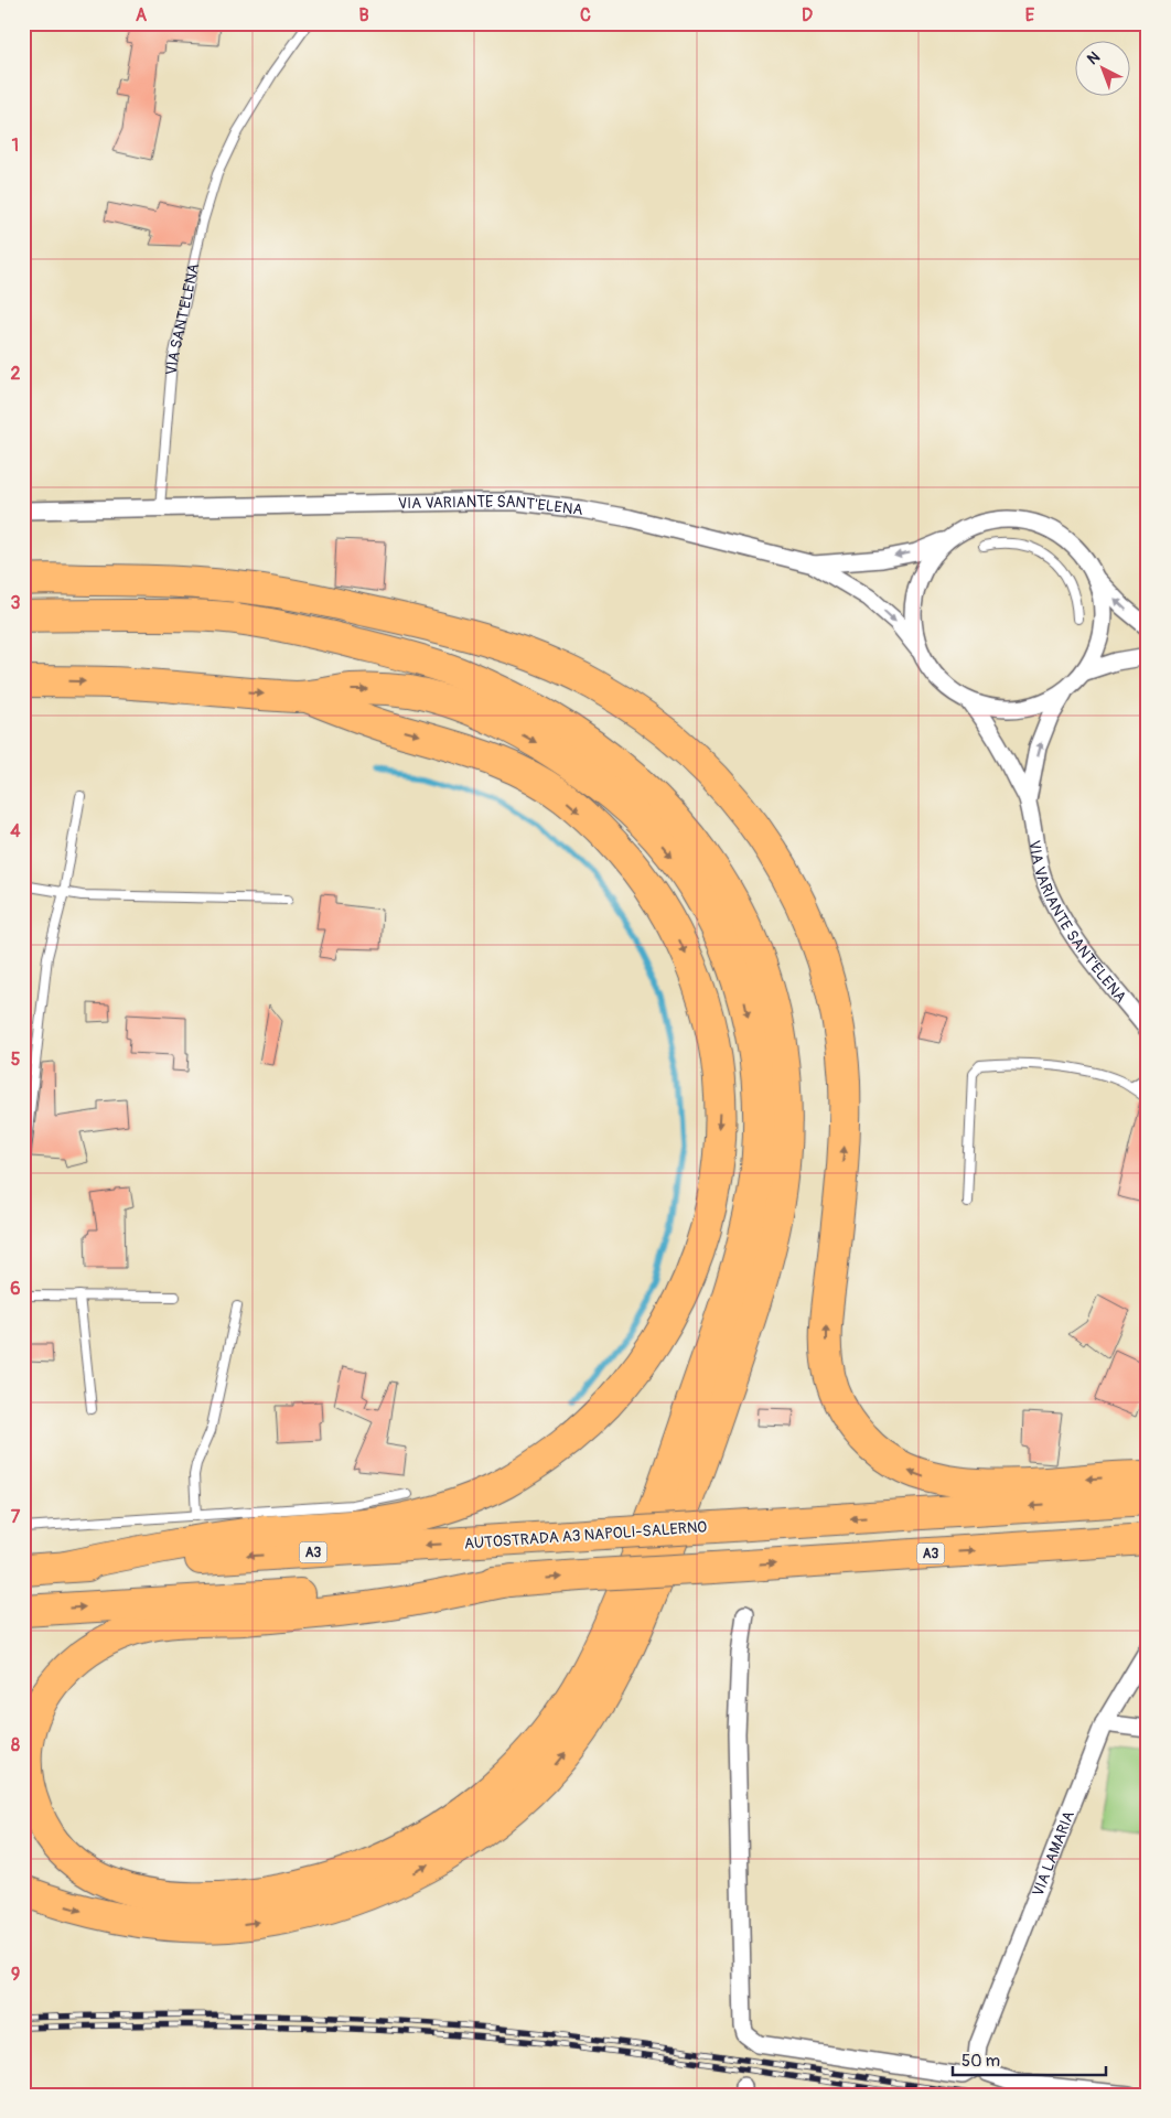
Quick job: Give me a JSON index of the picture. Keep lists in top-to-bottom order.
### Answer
{
  "streets": {
    "highway": ["AUTOSTRADA A3 NAPOLI-SALERNO", "A3"],
    "street": ["VIA VARIANTE SANT'ELENA", "VIA LAMARIA"],
    "lane": ["VIA SANT'ELENA"]
  },
  "crossings": [
    ["VIA SANT'ELENA", "VIA VARIANTE SANT'ELENA"]
  ],
  "scale_bar": "50 m",
  "north": "top left",
  "grid": {
    "columns": [
      "A",
      "B",
      "C",
      "D",
      "E"
    ],
    "rows": [
      "1",
      "2",
      "3",
      "4",
      "5",
      "6",
      "7",
      "8",
      "9"
    ]
  }
}
